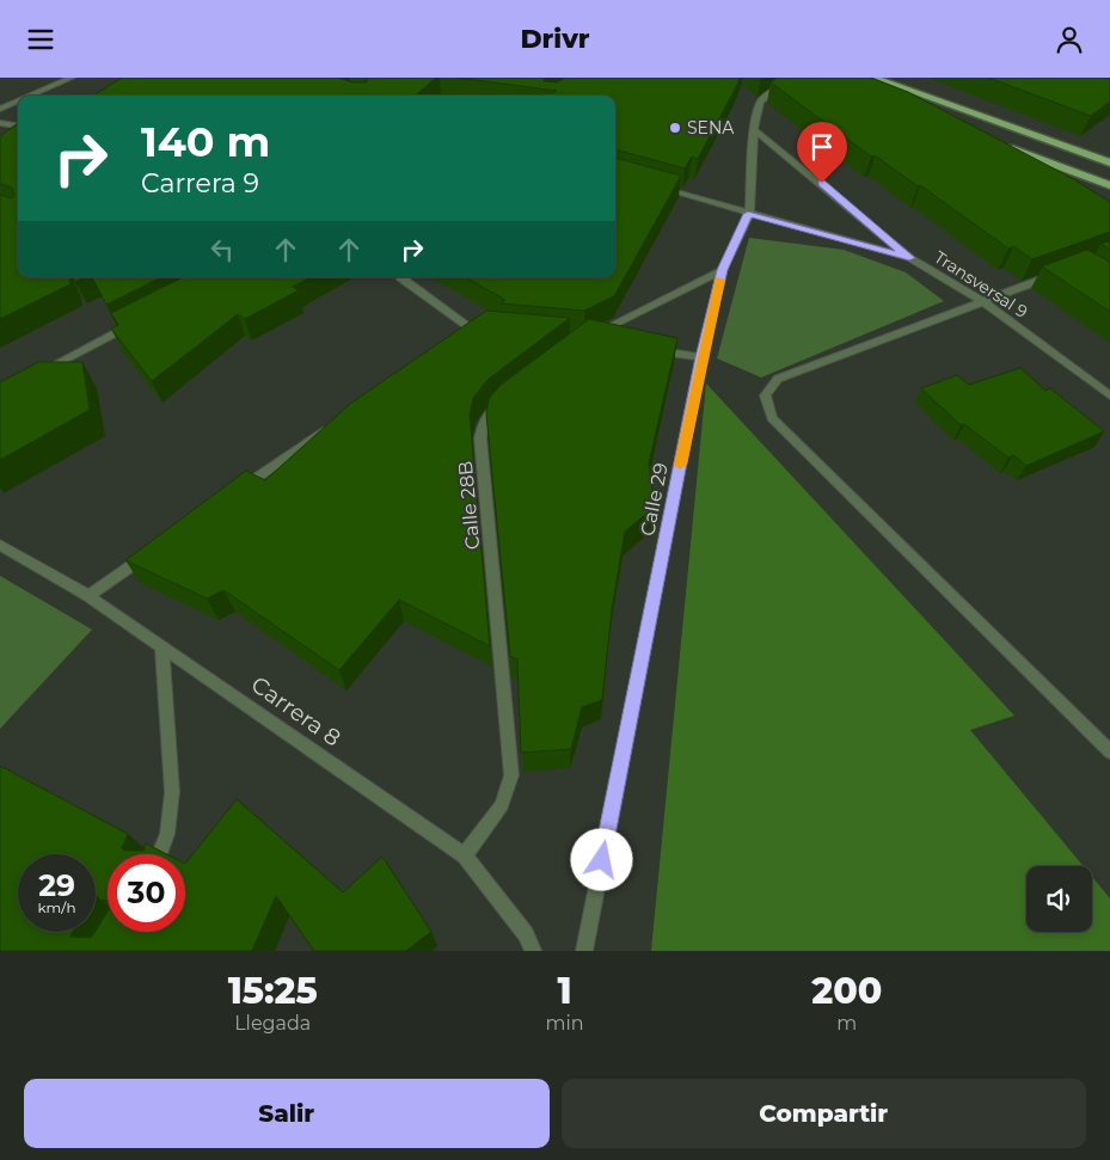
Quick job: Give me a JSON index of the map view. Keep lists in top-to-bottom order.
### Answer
{
  "streets": {
    "street": [
      "Transversal 9",
      "Calle 29",
      "Calle 28B",
      "Carrera 8"
    ]
  },
  "crossings": [
    ["Transversal 9", "Calle 29"],
    ["Calle 28B", "Carrera 8"]
  ],
  "places": ["SENA"],
  "page": {
    "header": "Drivr",
    "turn": ["140 m", "Carrera 9"],
    "speed": "29 km/h",
    "limit": "30",
    "eta": [
      "15:25",
      "Llegada",
      "1",
      "min",
      "200",
      "m"
    ],
    "buttons": ["Salir", "Compartir"]
  }
}
